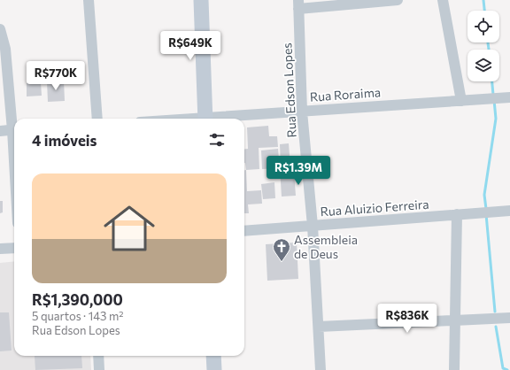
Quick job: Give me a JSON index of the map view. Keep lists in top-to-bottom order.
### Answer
{
  "streets": {
    "street": ["Rua Edson Lopes", "Rua Roraima", "Rua Aluizio Ferreira"]
  },
  "crossings": [
    ["Rua Edson Lopes", "Rua Roraima"],
    ["Rua Edson Lopes", "Rua Aluizio Ferreira"]
  ],
  "places": {
    "church": ["Assembleia de Deus"]
  },
  "page": {
    "price": [
      "R$649K",
      "R$770K",
      "R$1.39M",
      "R$836K"
    ],
    "heading": "4 imóveis",
    "list": [
      {
        "name": "R$1,390,000",
        "note": "5 quartos · 143 m² · Rua Edson Lopes"
      }
    ]
  }
}
